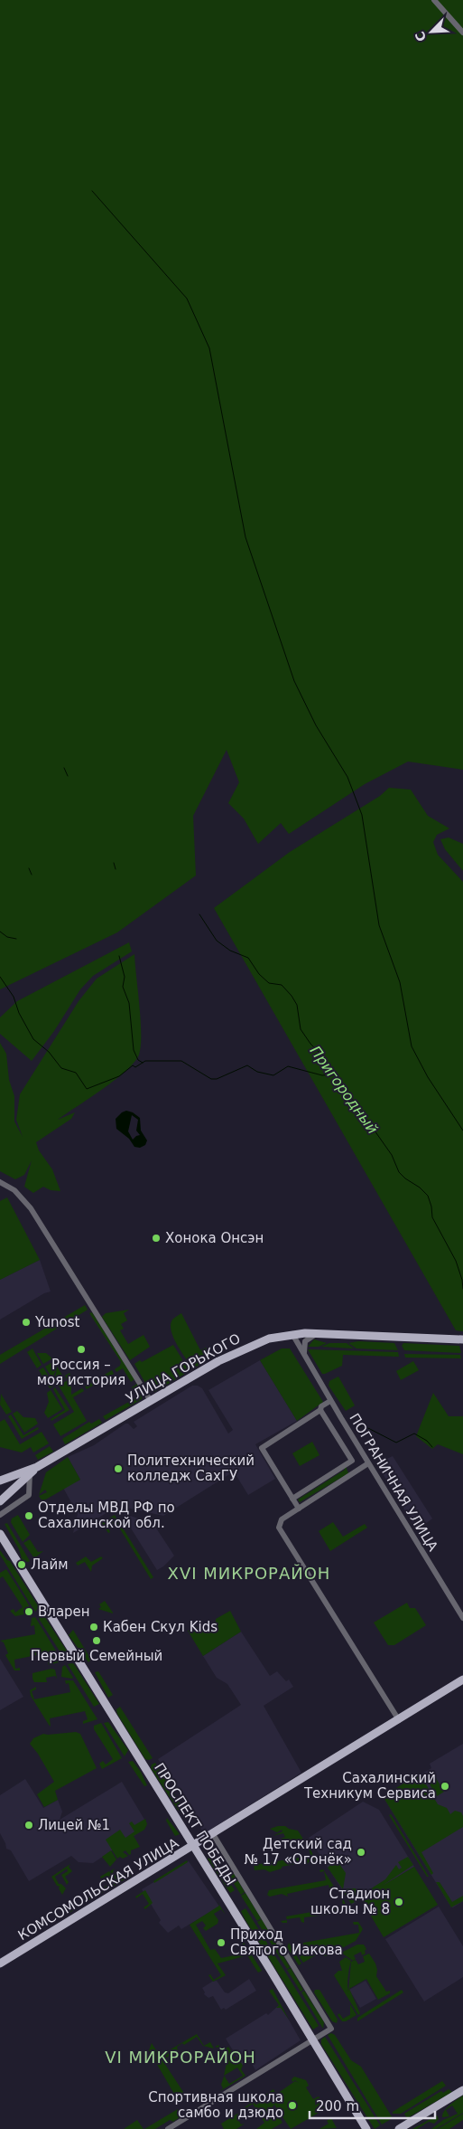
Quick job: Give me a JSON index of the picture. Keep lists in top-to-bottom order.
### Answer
{
  "streets": {
    "main road": ["УЛИЦА ГОРЬКОГО", "ПРОСПЕКТ ПОБЕДЫ", "КОМСОМОЛЬСКАЯ УЛИЦА"],
    "street": ["ПОГРАНИЧНАЯ УЛИЦА"]
  },
  "crossings": [
    ["УЛИЦА ГОРЬКОГО", "ПОГРАНИЧНАЯ УЛИЦА"],
    ["ПРОСПЕКТ ПОБЕДЫ", "КОМСОМОЛЬСКАЯ УЛИЦА"]
  ],
  "districts": ["XVI МИКРОРАЙОН", "VI МИКРОРАЙОН"],
  "water": ["Пригородный"],
  "places": [
    "Хонока Онсэн",
    "Yunost",
    "Россия – моя история",
    "Политехнический колледж СахГУ",
    "Отделы МВД РФ по Сахалинской обл.",
    "Лайм",
    "Вларен",
    "Кабен Скул Kids",
    "Первый Семейный",
    "Сахалинский Техникум Сервиса",
    "Лицей №1",
    "Детский сад № 17 «Огонёк»",
    "Стадион школы № 8",
    "Приход Святого Иакова",
    "Спортивная школа самбо и дзюдо"
  ],
  "scale_bar": "200 m",
  "north": "bottom left"
}
